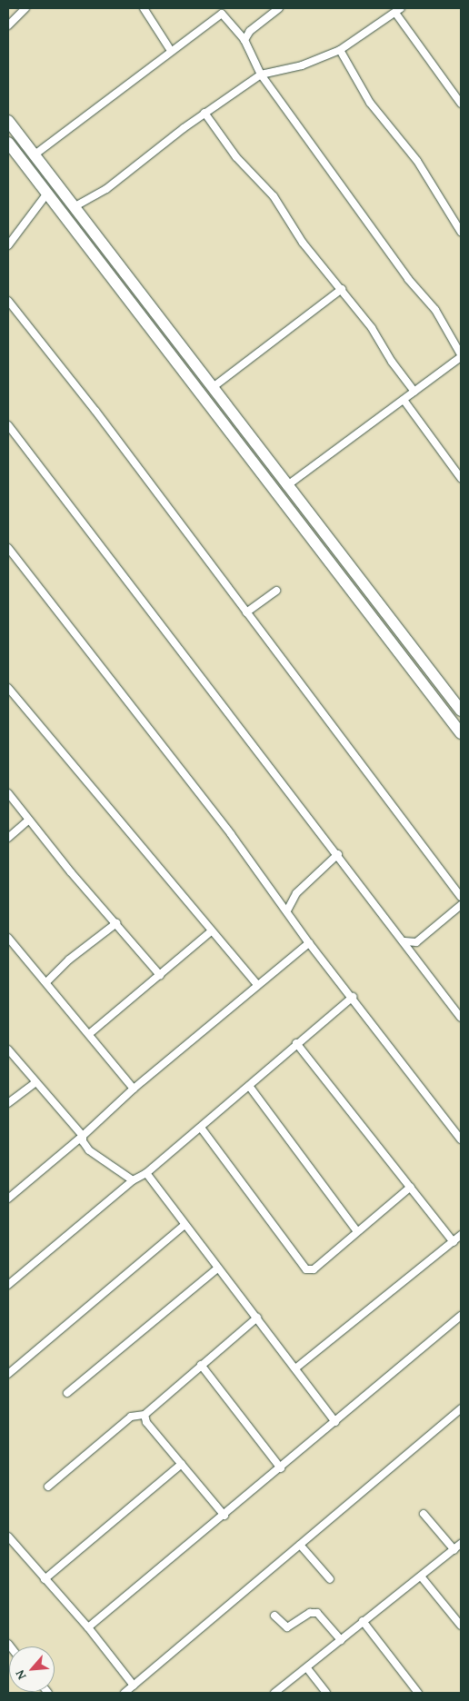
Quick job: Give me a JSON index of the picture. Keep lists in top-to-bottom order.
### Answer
{
  "north": "bottom left"
}
